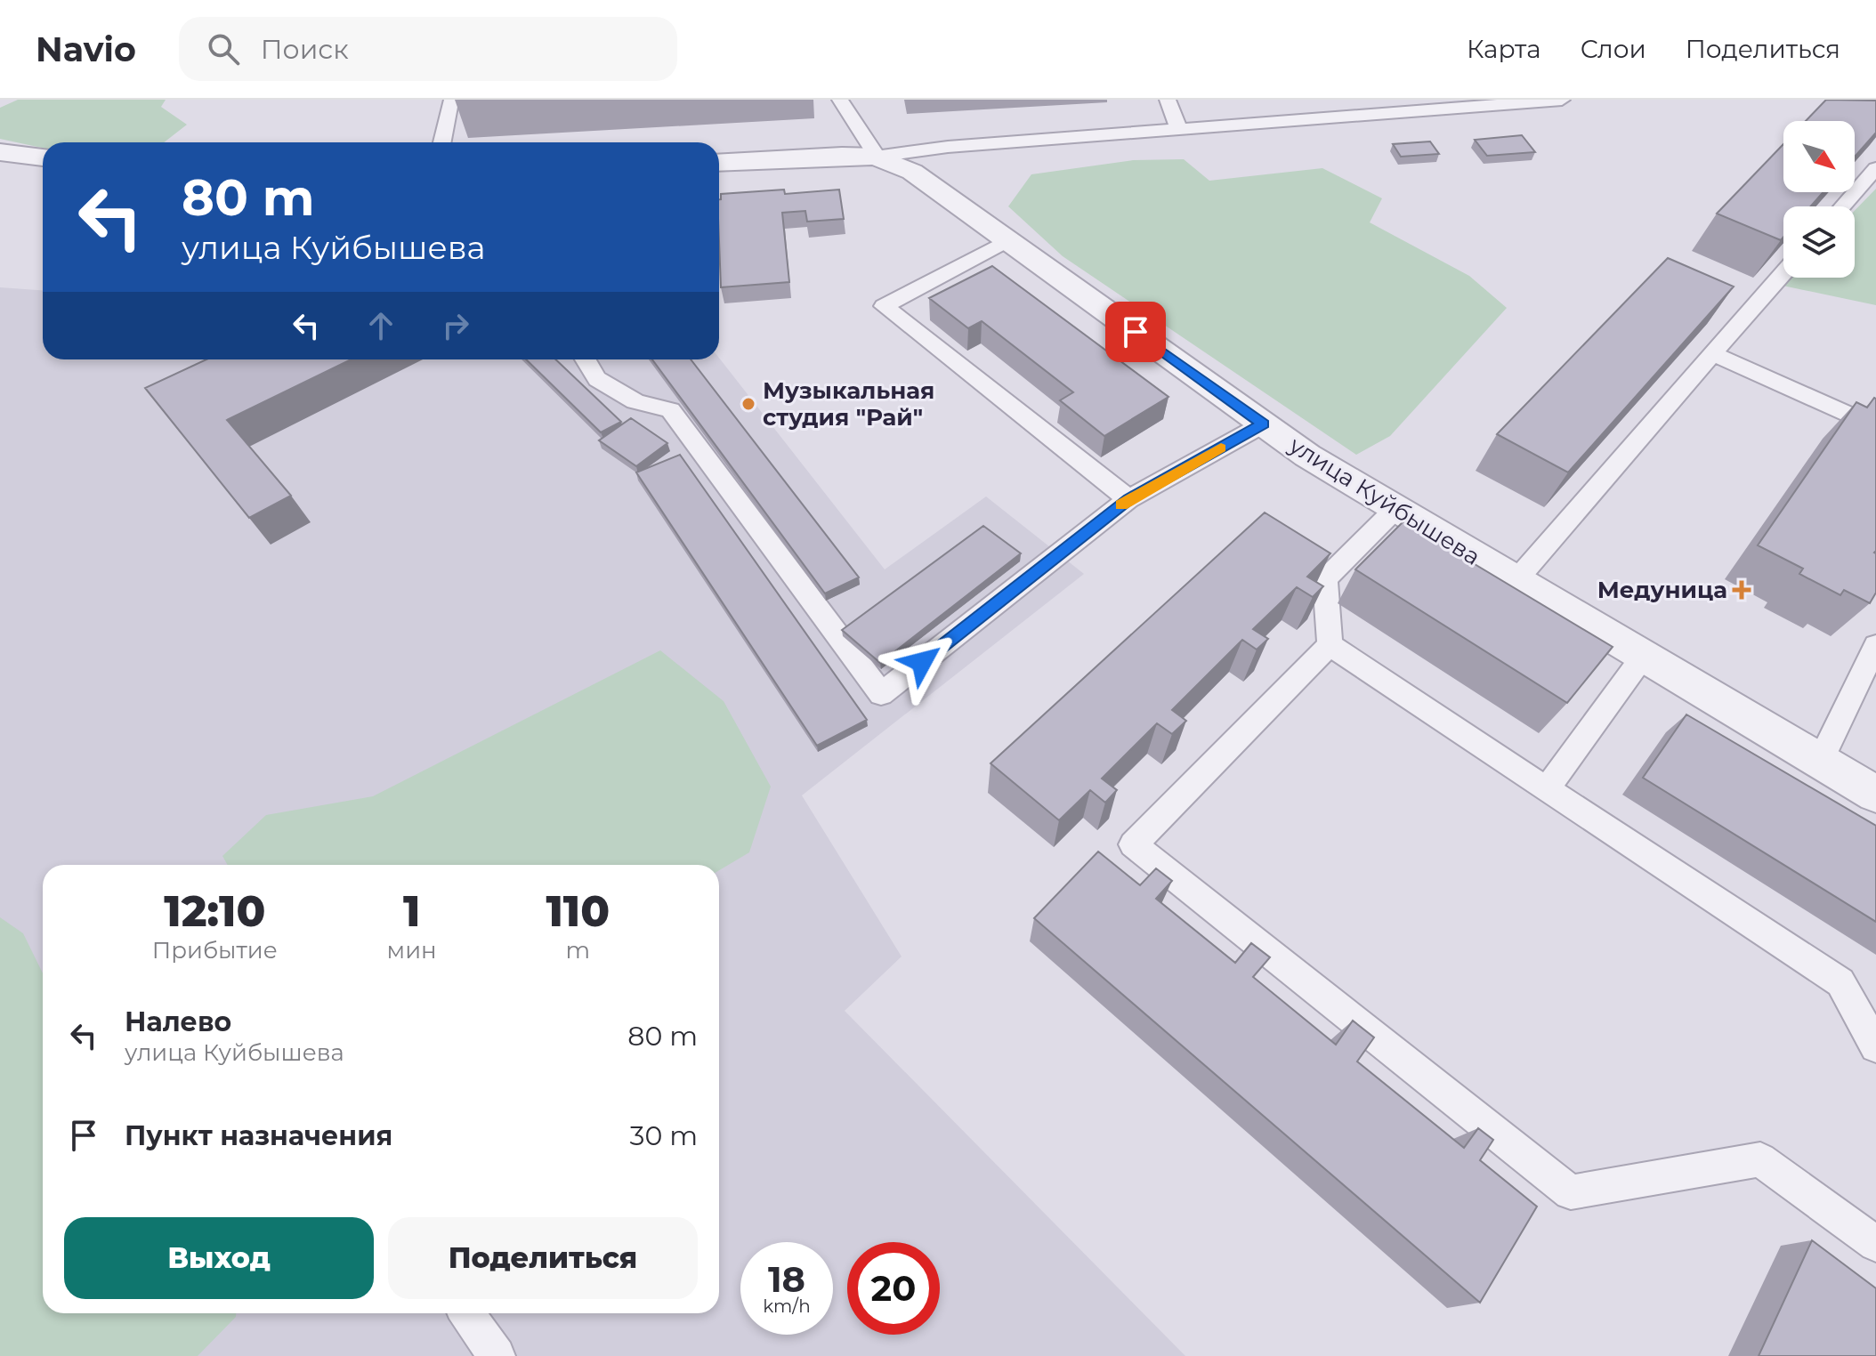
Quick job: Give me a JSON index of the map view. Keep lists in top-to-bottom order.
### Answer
{
  "streets": {
    "street": ["улица Куйбышева"]
  },
  "places": {
    "other": ["Музыкальная студия \"Рай\""],
    "health": ["Медуница"]
  },
  "north": "bottom right",
  "page": {
    "header": "Navio",
    "search": "Поиск",
    "nav": ["Карта", "Слои", "Поделиться"],
    "turn": ["80 m", "улица Куйбышева"],
    "eta": [
      "12:10",
      "Прибытие",
      "1",
      "мин",
      "110",
      "m"
    ],
    "list": [
      {
        "name": "Налево",
        "note": "улица Куйбышева",
        "value": "80 m"
      },
      {
        "name": "Пункт назначения",
        "value": "30 m"
      }
    ],
    "buttons": ["Выход", "Поделиться"],
    "speed": "18 km/h",
    "limit": "20"
  }
}
